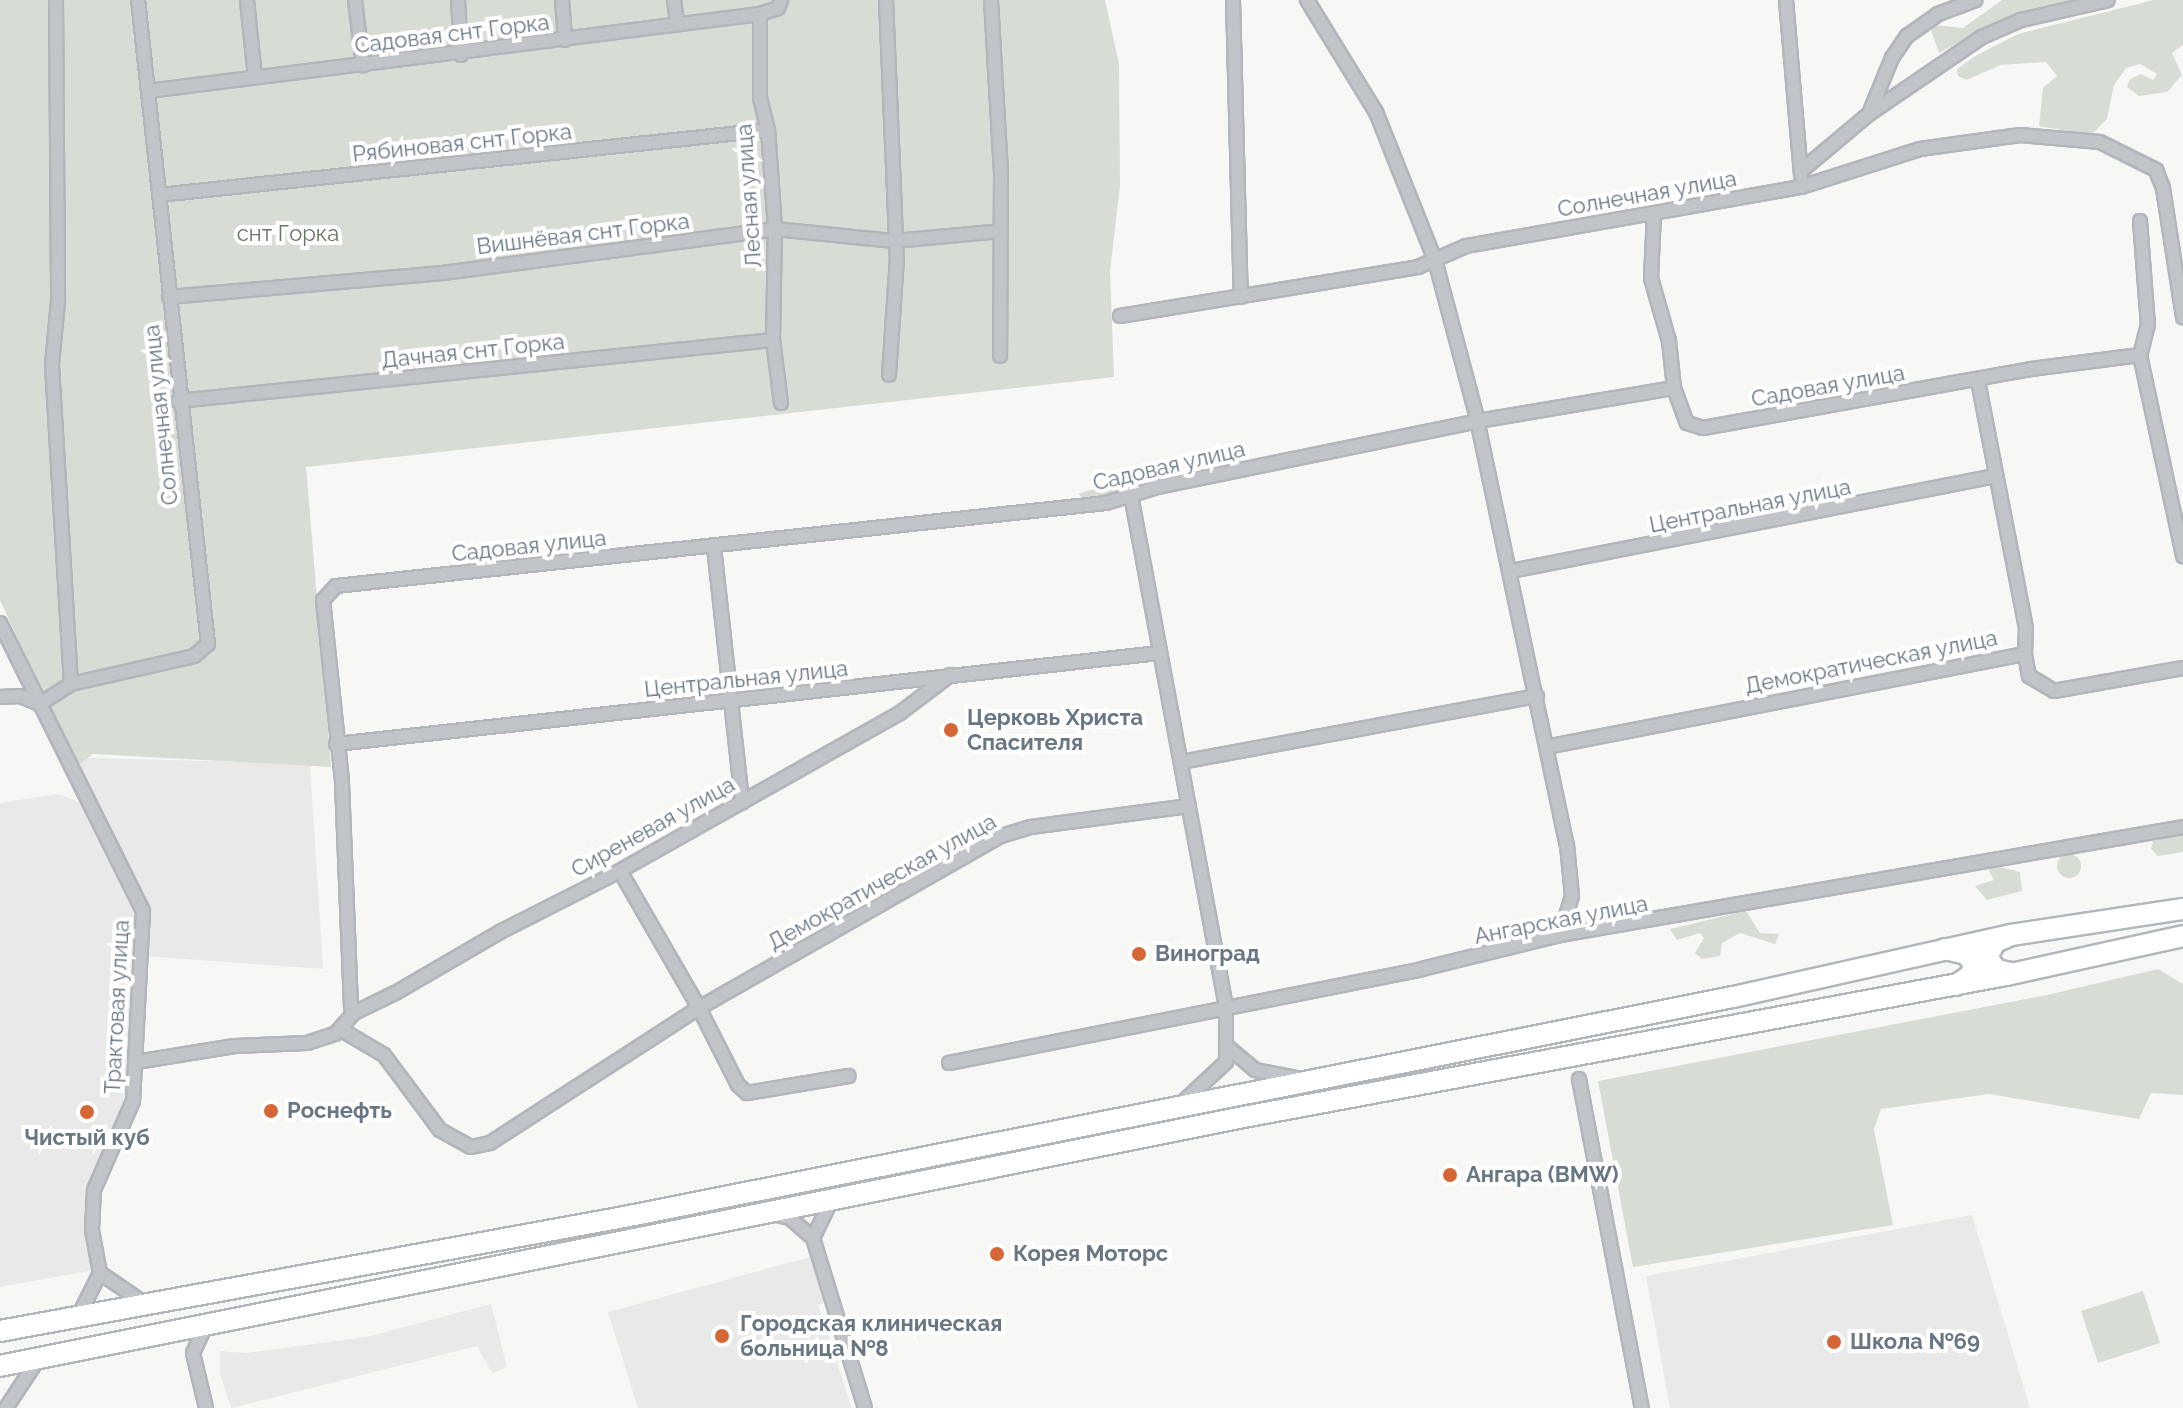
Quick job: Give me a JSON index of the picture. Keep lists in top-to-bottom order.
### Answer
{
  "streets": {
    "street": [
      "Садовая снт Горка",
      "Рябиновая снт Горка",
      "Солнечная улица",
      "Лесная улица",
      "Вишнёвая снт Горка",
      "Дачная снт Горка",
      "Садовая улица",
      "Центральная улица",
      "Демократическая улица",
      "Сиреневая улица",
      "Ангарская улица",
      "Трактовая улица"
    ]
  },
  "crossings": [
    ["Садовая снт Горка", "Солнечная улица"],
    ["Садовая снт Горка", "Лесная улица"],
    ["Рябиновая снт Горка", "Солнечная улица"],
    ["Рябиновая снт Горка", "Лесная улица"],
    ["Солнечная улица", "Вишнёвая снт Горка"],
    ["Солнечная улица", "Дачная снт Горка"],
    ["Солнечная улица", "Трактовая улица"],
    ["Лесная улица", "Вишнёвая снт Горка"],
    ["Лесная улица", "Дачная снт Горка"],
    ["Садовая улица", "Центральная улица"],
    ["Садовая улица", "Демократическая улица"],
    ["Садовая улица", "Сиреневая улица"],
    ["Центральная улица", "Демократическая улица"],
    ["Центральная улица", "Сиреневая улица"],
    ["Демократическая улица", "Сиреневая улица"]
  ],
  "parks": ["снт Горка"],
  "places": [
    "Церковь Христа Спасителя",
    "Виноград",
    "Роснефть",
    "Чистый куб",
    "Ангара (BMW)",
    "Корея Моторс",
    "Городская клиническая больница №8",
    "Школа №69"
  ]
}
